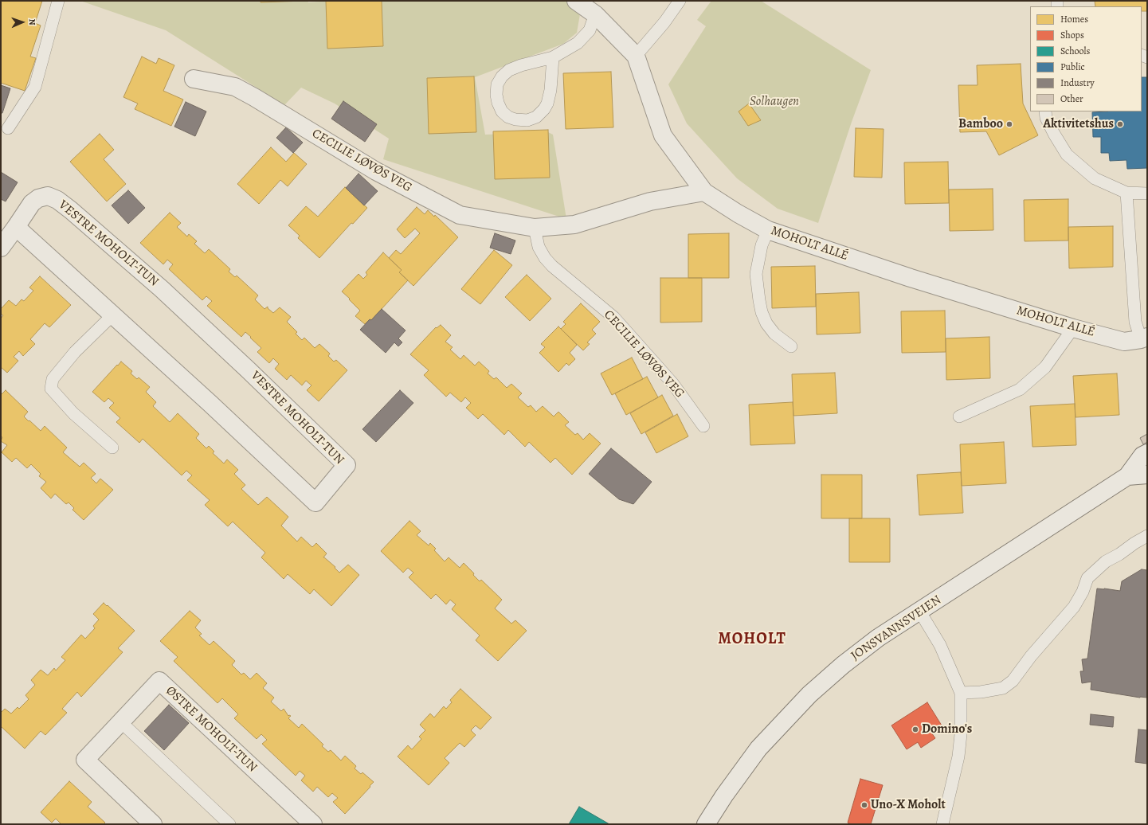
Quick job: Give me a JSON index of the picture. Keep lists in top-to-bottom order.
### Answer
{
  "streets": {
    "street": [
      "CECILIE LØVØS VEG",
      "VESTRE MOHOLT-TUN",
      "MOHOLT ALLÉ",
      "JONSVANNSVEIEN",
      "ØSTRE MOHOLT-TUN"
    ]
  },
  "crossings": [
    ["CECILIE LØVØS VEG", "MOHOLT ALLÉ"]
  ],
  "districts": ["MOHOLT"],
  "parks": ["Solhaugen"],
  "places": [
    "Bamboo",
    "Aktivitetshus",
    "Domino's",
    "Uno-X Moholt"
  ],
  "legend": [
    "Homes",
    "Shops",
    "Schools",
    "Public",
    "Industry",
    "Other"
  ],
  "north": "right"
}
